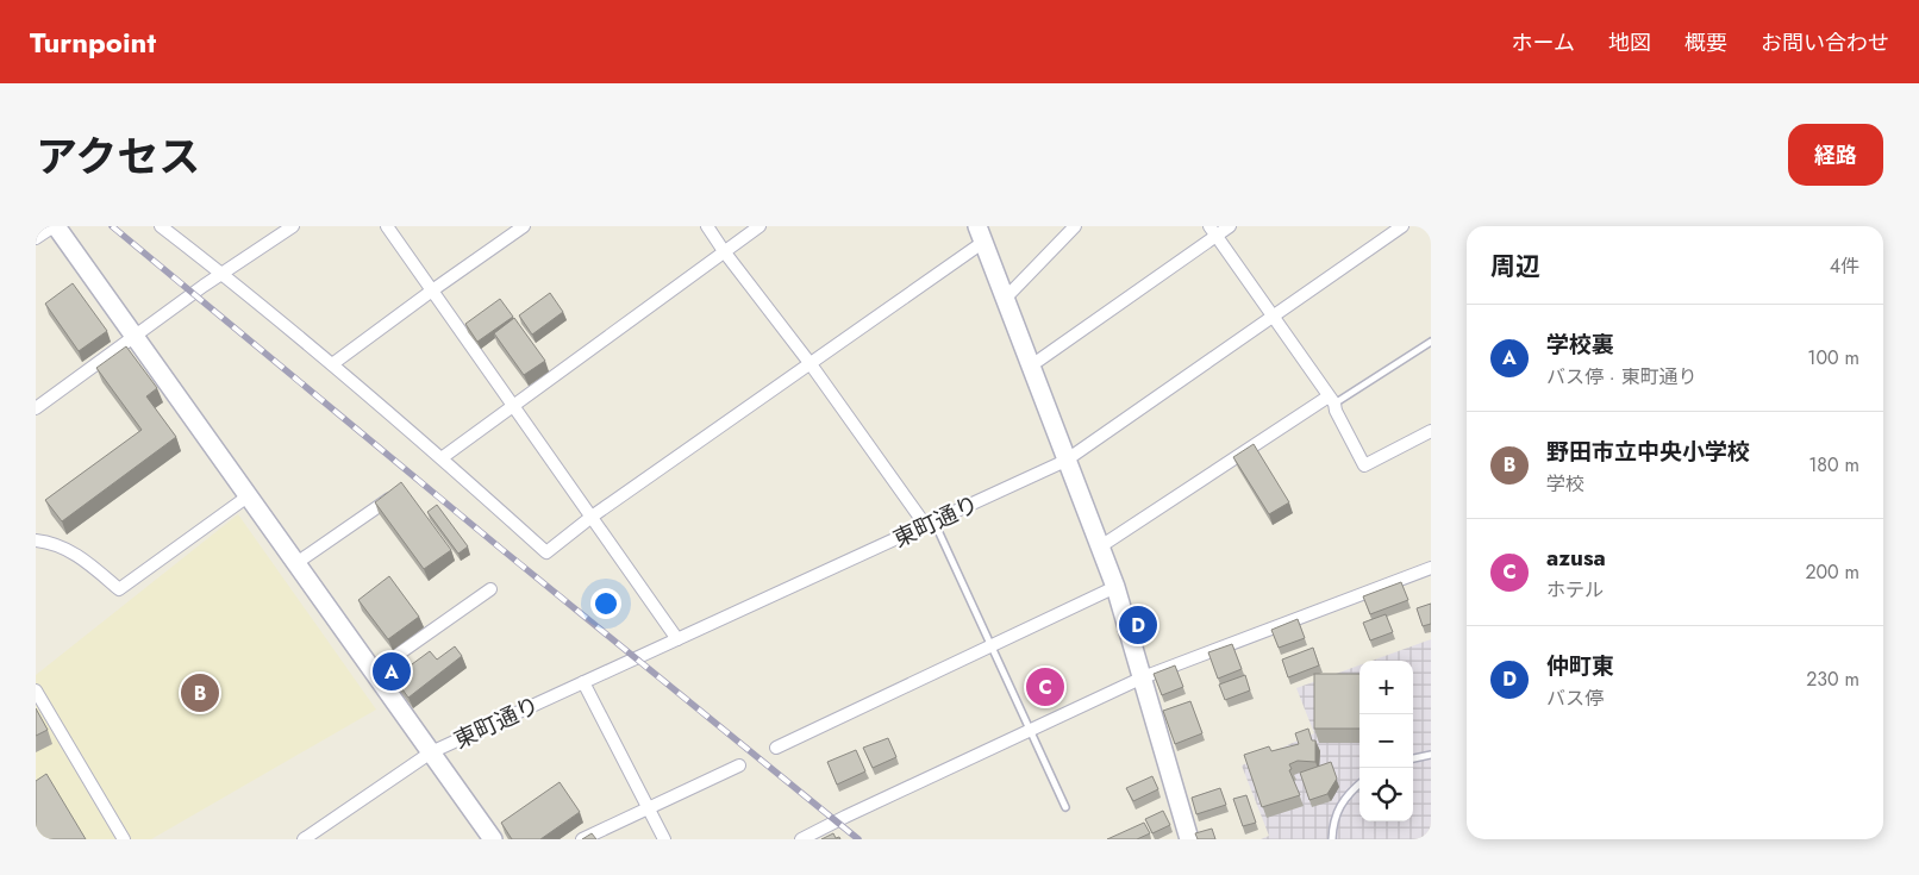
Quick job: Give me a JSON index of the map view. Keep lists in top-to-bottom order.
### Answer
{
  "streets": {
    "street": ["東町通り"]
  },
  "page": {
    "header": "Turnpoint",
    "nav": [
      "ホーム",
      "地図",
      "概要",
      "お問い合わせ"
    ],
    "title": "アクセス",
    "buttons": "経路",
    "heading": ["周辺", "4件"],
    "list": [
      {
        "mark": "A",
        "name": "学校裏",
        "note": "バス停 · 東町通り",
        "value": "100 m"
      },
      {
        "mark": "B",
        "name": "野田市立中央小学校",
        "note": "学校",
        "value": "180 m"
      },
      {
        "mark": "C",
        "name": "azusa",
        "note": "ホテル",
        "value": "200 m"
      },
      {
        "mark": "D",
        "name": "仲町東",
        "note": "バス停",
        "value": "230 m"
      }
    ],
    "pins": [
      "D",
      "A",
      "C",
      "B"
    ],
    "map_buttons": ["+", "−"]
  }
}
